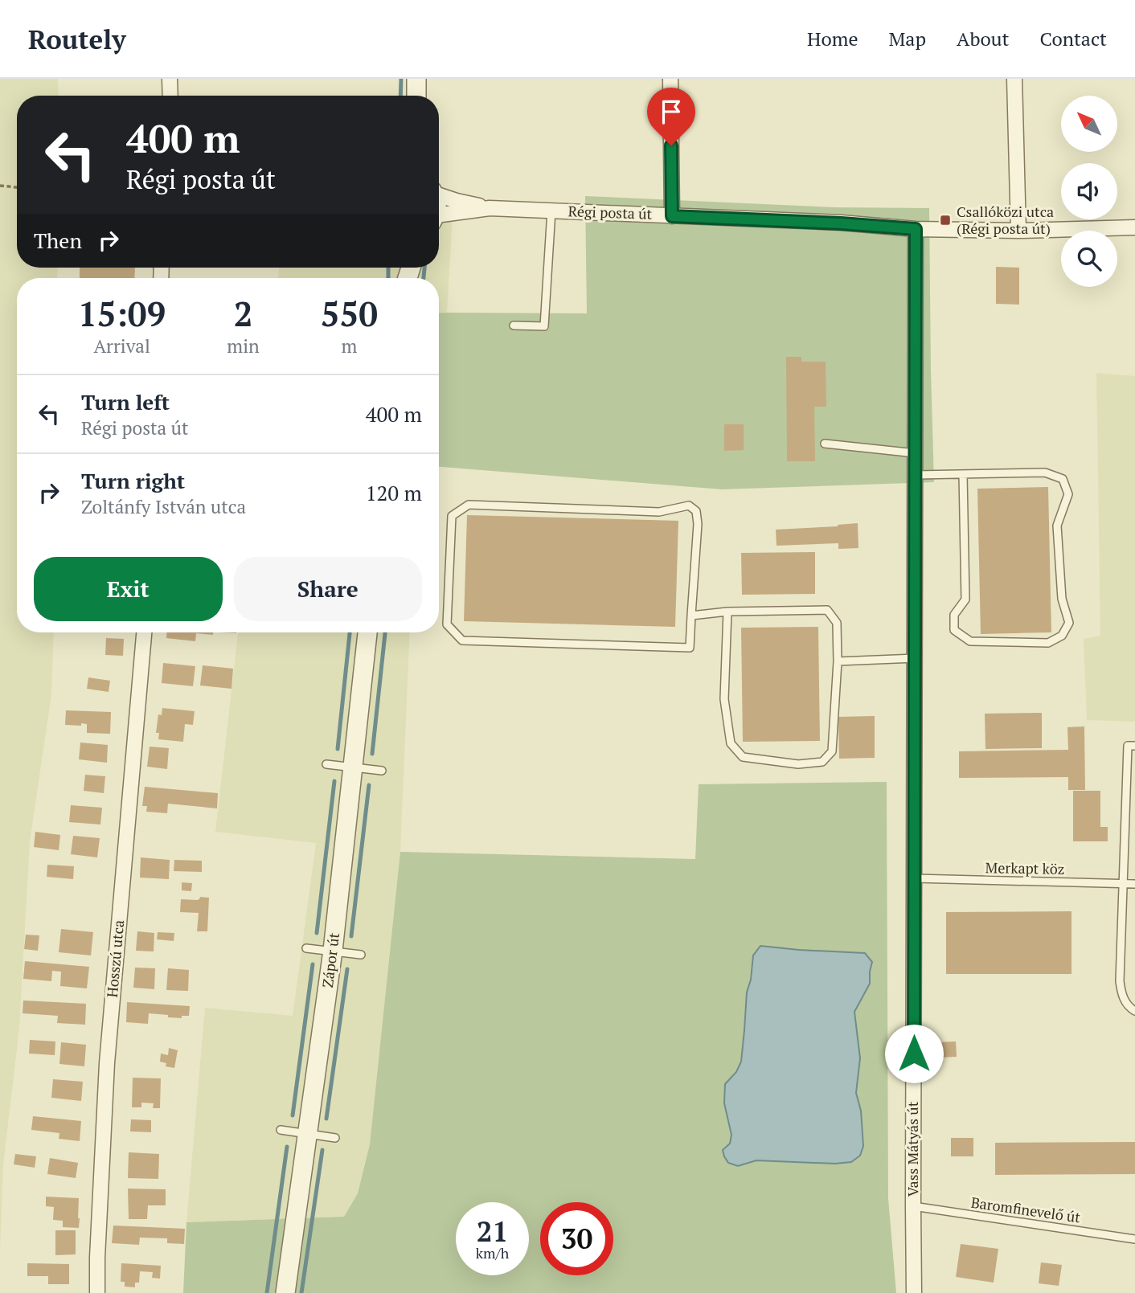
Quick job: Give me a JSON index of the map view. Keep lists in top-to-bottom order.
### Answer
{
  "streets": {
    "street": [
      "Régi posta út",
      "Hosszú utca",
      "Zápor út",
      "Vass Mátyás út"
    ],
    "lane": ["Merkapt köz", "Baromfinevelő út"]
  },
  "crossings": [
    ["Régi posta út", "Vass Mátyás út"],
    ["Merkapt köz", "Vass Mátyás út"],
    ["Vass Mátyás út", "Baromfinevelő út"]
  ],
  "places": {
    "transit": ["Csallóközi utca (Régi posta út)"]
  },
  "north": "top left",
  "page": {
    "header": "Routely",
    "nav": [
      "Home",
      "Map",
      "About",
      "Contact"
    ],
    "turn": ["400 m", "Régi posta út"],
    "then": "Then",
    "eta": [
      "15:09",
      "Arrival",
      "2",
      "min",
      "550",
      "m"
    ],
    "list": [
      {
        "name": "Turn left",
        "note": "Régi posta út",
        "value": "400 m"
      },
      {
        "name": "Turn right",
        "note": "Zoltánfy István utca",
        "value": "120 m"
      }
    ],
    "buttons": ["Exit", "Share"],
    "speed": "21 km/h",
    "limit": "30"
  }
}
